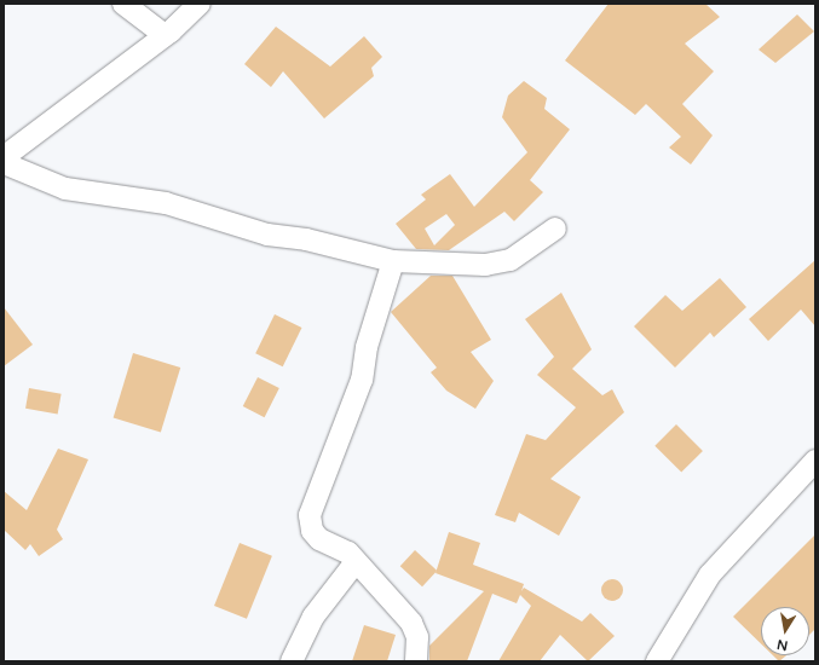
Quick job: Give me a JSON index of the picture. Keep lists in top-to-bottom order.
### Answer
{
  "north": "bottom"
}
